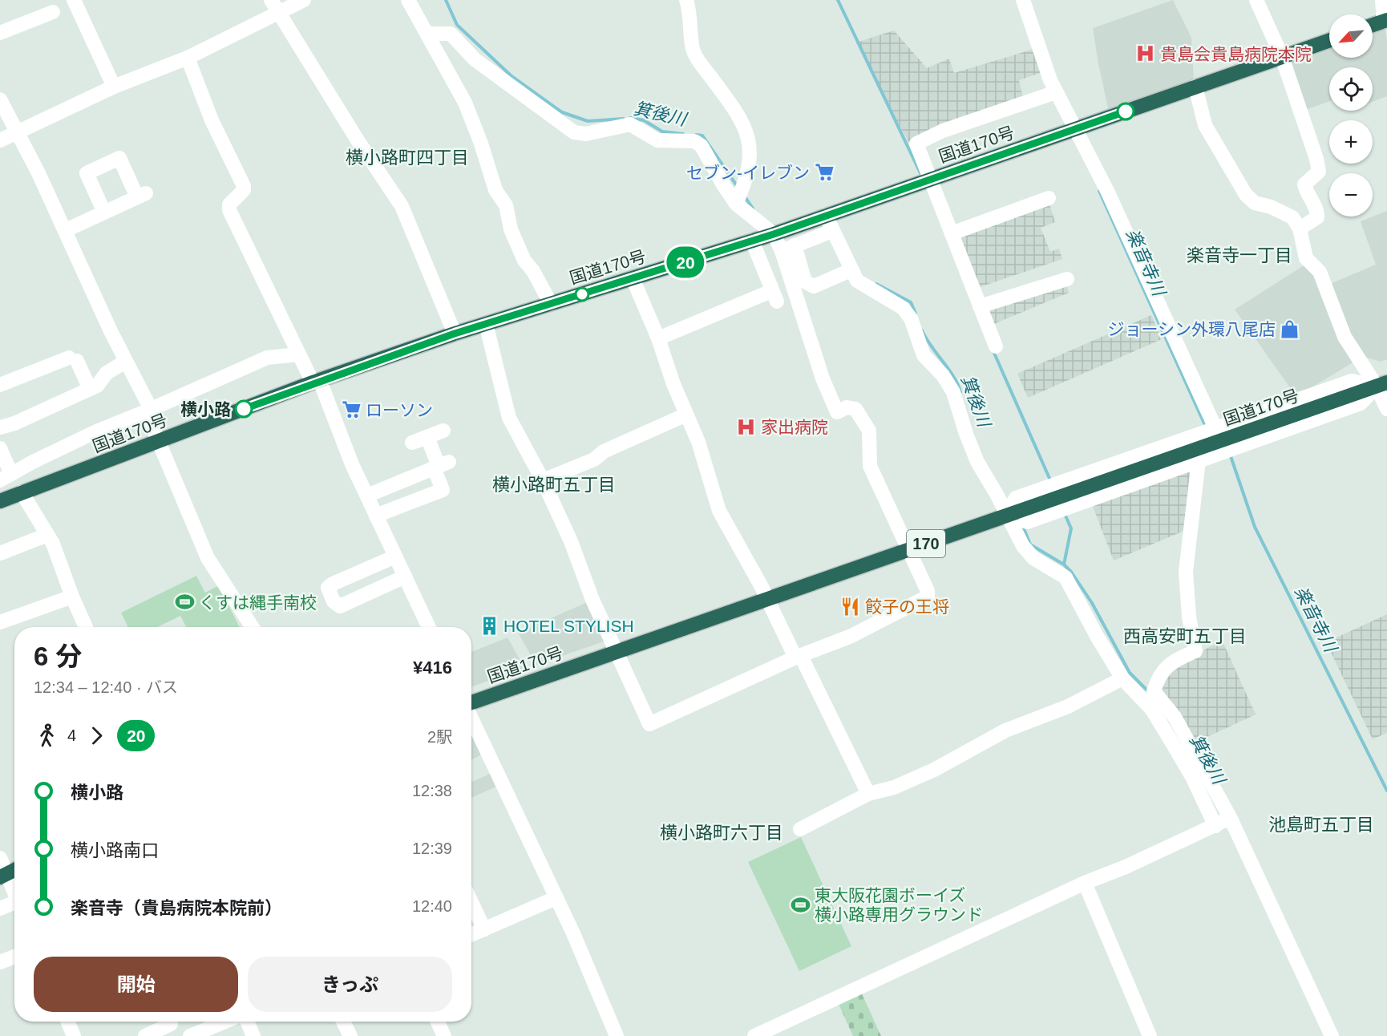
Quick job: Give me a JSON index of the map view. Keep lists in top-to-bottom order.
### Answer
{
  "streets": {
    "highway": ["国道170号", "170"]
  },
  "districts": [
    "横小路町四丁目",
    "楽音寺一丁目",
    "横小路町五丁目",
    "西高安町五丁目",
    "池島町五丁目",
    "横小路町六丁目"
  ],
  "water": ["箕後川", "楽音寺川"],
  "places": {
    "hospital": ["貴島会貴島病院本院", "家出病院"],
    "supermarket": ["セブン-イレブン", "ローソン"],
    "shop": ["ジョーシン外環八尾店"],
    "other": ["横小路"],
    "sports": ["くすは縄手南校", "東大阪花園ボーイズ 横小路専用グラウンド"],
    "restaurant": ["餃子の王将"],
    "building": ["HOTEL STYLISH"]
  },
  "lines": ["bus line 20"],
  "north": "bottom left",
  "page": {
    "on_map": "20",
    "map_buttons": ["+", "−"],
    "heading": ["6 分", "12:34 – 12:40 · バス", "¥416"],
    "legs": ["4", "20", "2駅"],
    "list": [
      {
        "name": "横小路",
        "value": "12:38"
      },
      {
        "name": "横小路南口",
        "value": "12:39"
      },
      {
        "name": "楽音寺（貴島病院本院前）",
        "value": "12:40"
      }
    ],
    "buttons": ["開始", "きっぷ"]
  }
}
